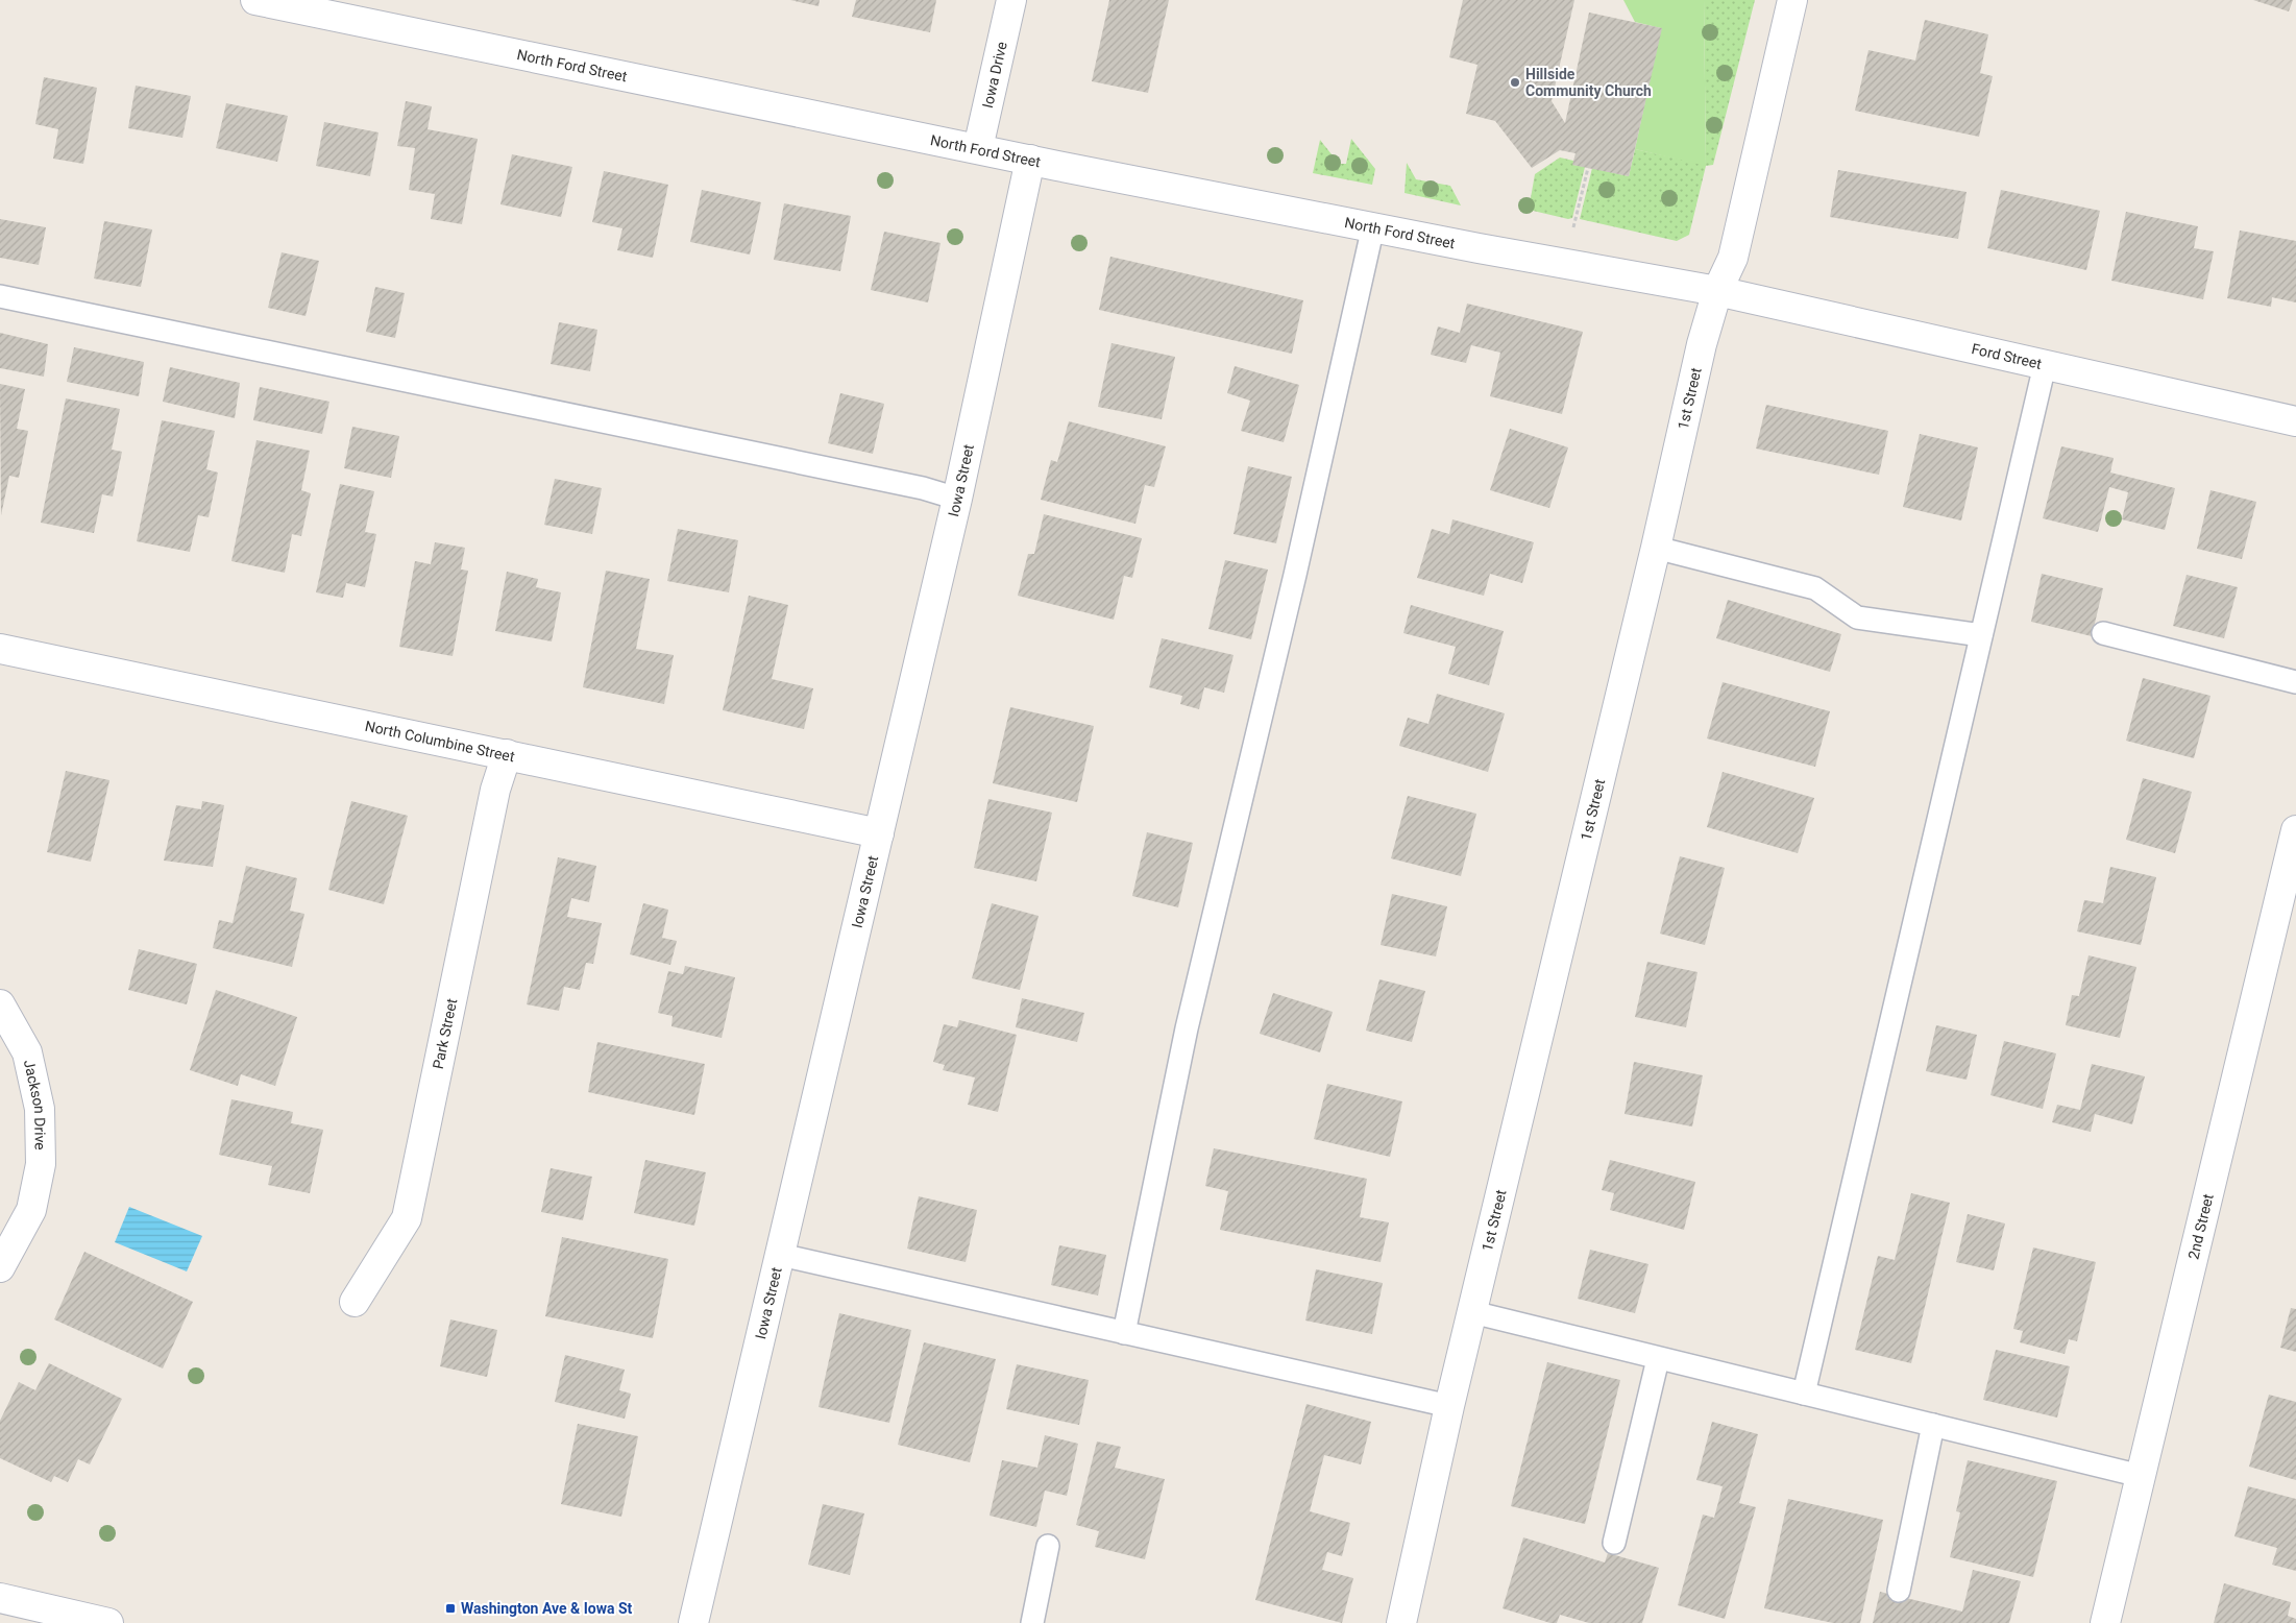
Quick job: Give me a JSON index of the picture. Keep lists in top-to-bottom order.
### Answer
{
  "streets": {
    "street": [
      "North Ford Street",
      "Iowa Drive",
      "Ford Street",
      "1st Street",
      "Iowa Street",
      "North Columbine Street",
      "Park Street",
      "Jackson Drive",
      "2nd Street"
    ]
  },
  "crossings": [
    ["North Ford Street", "Iowa Drive"],
    ["North Ford Street", "Ford Street"],
    ["North Ford Street", "1st Street"],
    ["North Ford Street", "Iowa Street"],
    ["Ford Street", "1st Street"],
    ["Iowa Street", "North Columbine Street"],
    ["North Columbine Street", "Park Street"]
  ],
  "places": {
    "other": ["Hillside Community Church"],
    "transit": ["Washington Ave & Iowa St"]
  }
}
